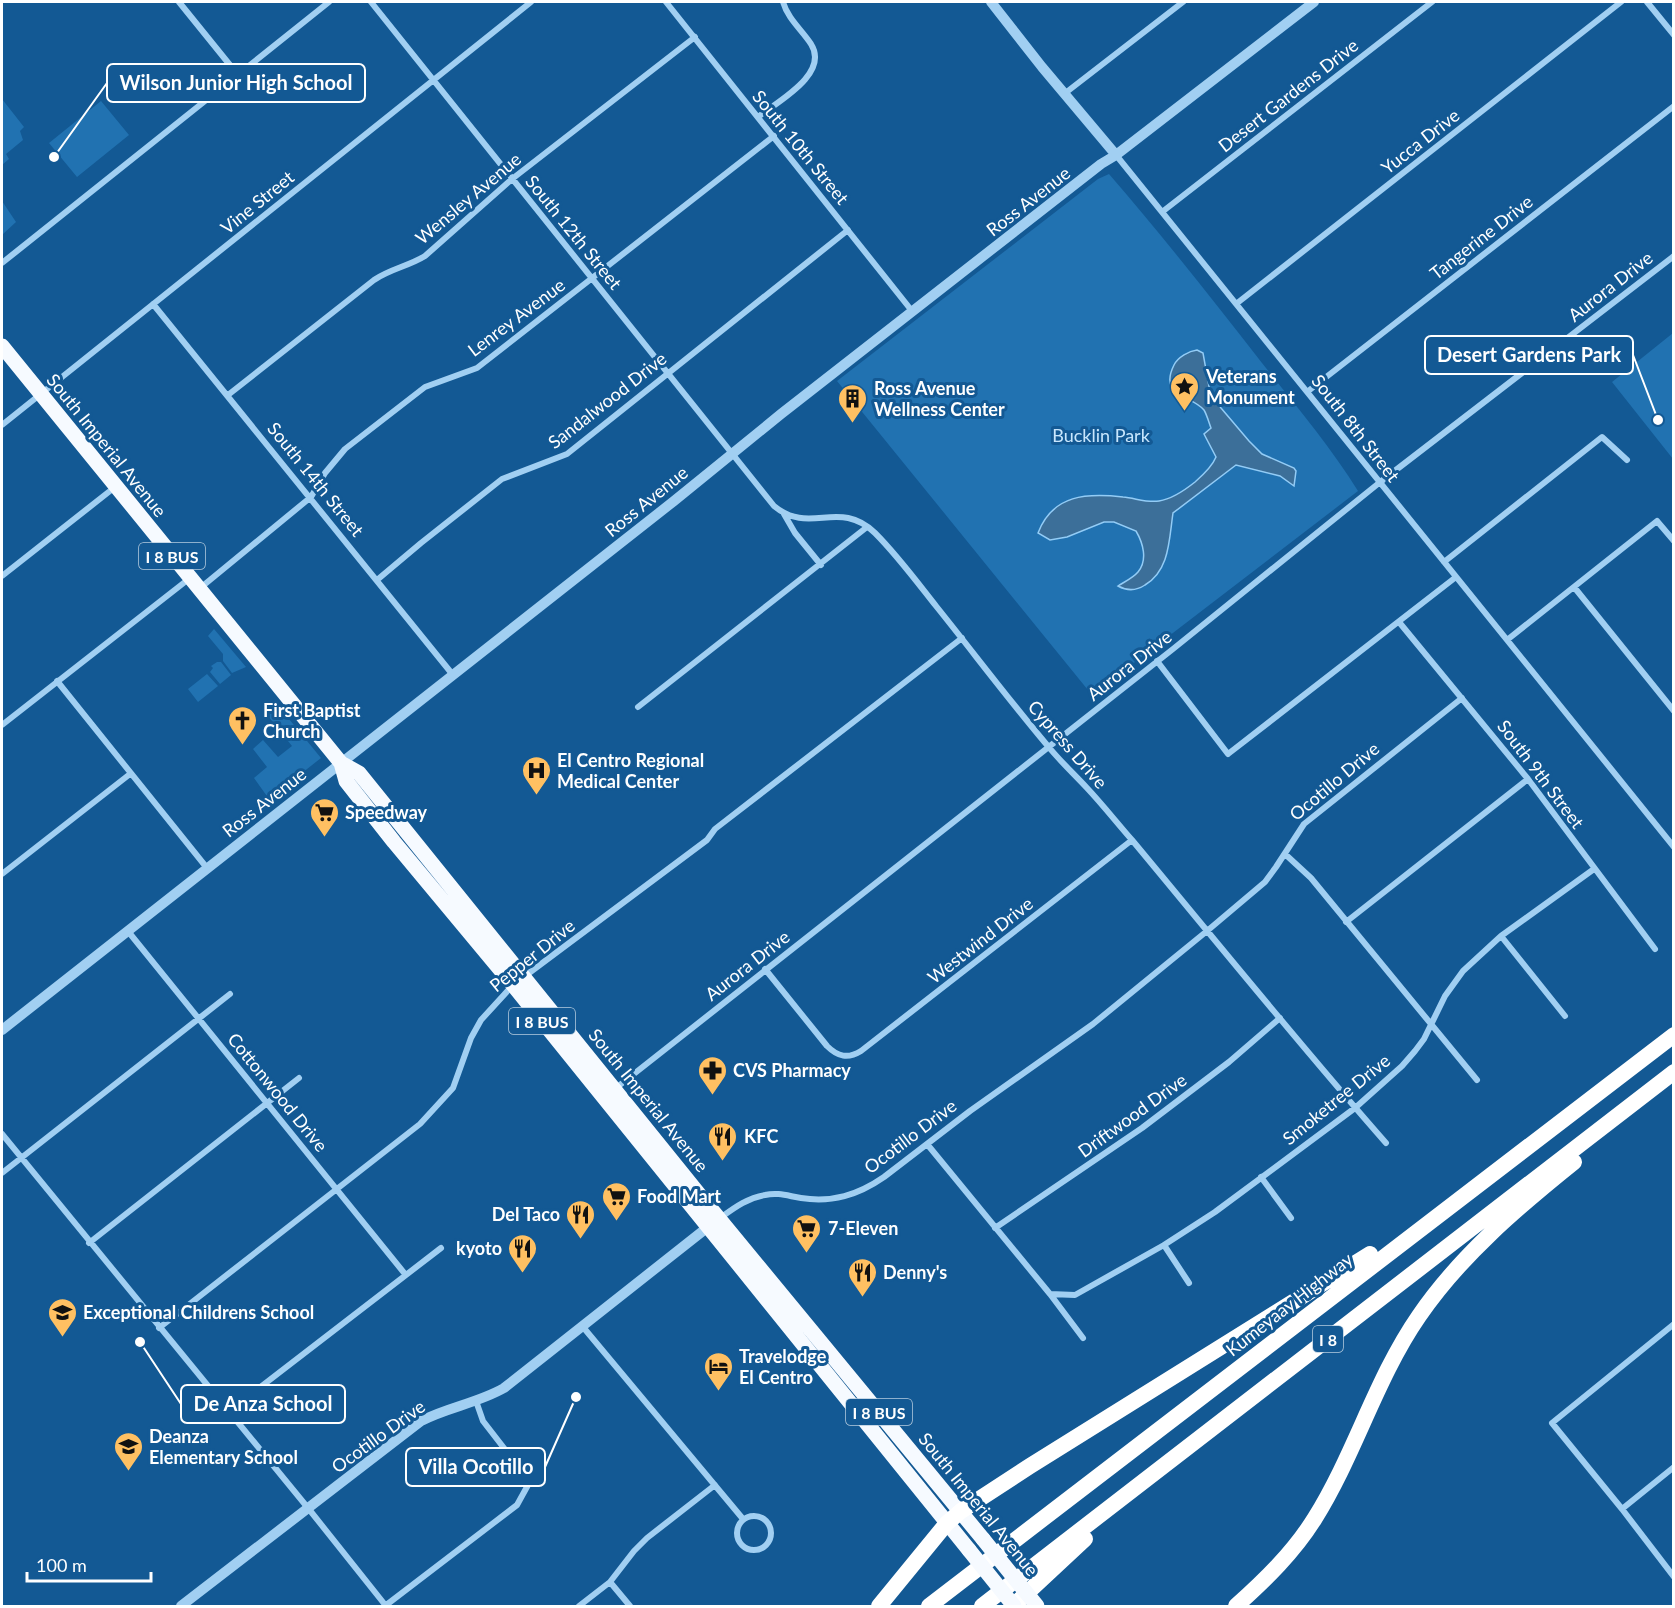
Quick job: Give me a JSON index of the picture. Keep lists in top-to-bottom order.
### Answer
{
  "streets": {
    "highway": [
      "South Imperial Avenue",
      "I 8 BUS",
      "Kumeyaay Highway",
      "I 8"
    ],
    "street": [
      "Desert Gardens Drive",
      "Yucca Drive",
      "South 10th Street",
      "Wensley Avenue",
      "Ross Avenue",
      "Vine Street",
      "South 12th Street",
      "Tangerine Drive",
      "Aurora Drive",
      "Lenrey Avenue",
      "Sandalwood Drive",
      "South 8th Street",
      "South 14th Street",
      "Cypress Drive",
      "South 9th Street",
      "Ocotillo Drive",
      "Westwind Drive",
      "Pepper Drive",
      "Cottonwood Drive",
      "Smoketree Drive",
      "Driftwood Drive"
    ]
  },
  "crossings": [
    ["Desert Gardens Drive", "South 8th Street"],
    ["Yucca Drive", "South 8th Street"],
    ["South 10th Street", "Wensley Avenue"],
    ["South 10th Street", "Ross Avenue"],
    ["South 10th Street", "Lenrey Avenue"],
    ["South 10th Street", "Sandalwood Drive"],
    ["Wensley Avenue", "South 12th Street"],
    ["Wensley Avenue", "South 14th Street"],
    ["Ross Avenue", "South 12th Street"],
    ["Ross Avenue", "South 8th Street"],
    ["Ross Avenue", "South Imperial Avenue"],
    ["Ross Avenue", "South 14th Street"],
    ["Ross Avenue", "Cottonwood Drive"],
    ["Vine Street", "South 12th Street"],
    ["Vine Street", "South Imperial Avenue"],
    ["Vine Street", "South 14th Street"],
    ["South 12th Street", "Lenrey Avenue"],
    ["South 12th Street", "Sandalwood Drive"],
    ["Tangerine Drive", "South 8th Street"],
    ["Aurora Drive", "South 8th Street"],
    ["Aurora Drive", "South Imperial Avenue"],
    ["Aurora Drive", "Cypress Drive"],
    ["Aurora Drive", "Westwind Drive"],
    ["Lenrey Avenue", "South Imperial Avenue"],
    ["Lenrey Avenue", "South 14th Street"],
    ["Sandalwood Drive", "South 14th Street"],
    ["South Imperial Avenue", "Ocotillo Drive"],
    ["South Imperial Avenue", "Pepper Drive"],
    ["Cypress Drive", "Ocotillo Drive"],
    ["Cypress Drive", "Westwind Drive"],
    ["Cypress Drive", "Pepper Drive"],
    ["Cypress Drive", "Smoketree Drive"],
    ["Cypress Drive", "Driftwood Drive"],
    ["South 9th Street", "Ocotillo Drive"],
    ["South 9th Street", "Smoketree Drive"],
    ["Pepper Drive", "Cottonwood Drive"]
  ],
  "parks": ["Bucklin Park"],
  "places": {
    "other": [
      "Wilson Junior High School",
      "Desert Gardens Park",
      "De Anza School",
      "Villa Ocotillo"
    ],
    "place": ["Veterans Monument"],
    "building": ["Ross Avenue Wellness Center"],
    "church": ["First Baptist Church"],
    "hospital": ["El Centro Regional Medical Center"],
    "supermarket": ["Speedway", "Food Mart", "7-Eleven"],
    "pharmacy": ["CVS Pharmacy"],
    "restaurant": [
      "KFC",
      "Del Taco",
      "kyoto",
      "Denny's"
    ],
    "school or university": ["Exceptional Childrens School", "Deanza Elementary School"],
    "hotel": ["Travelodge El Centro"]
  },
  "scale_bar": "100 m"
}
